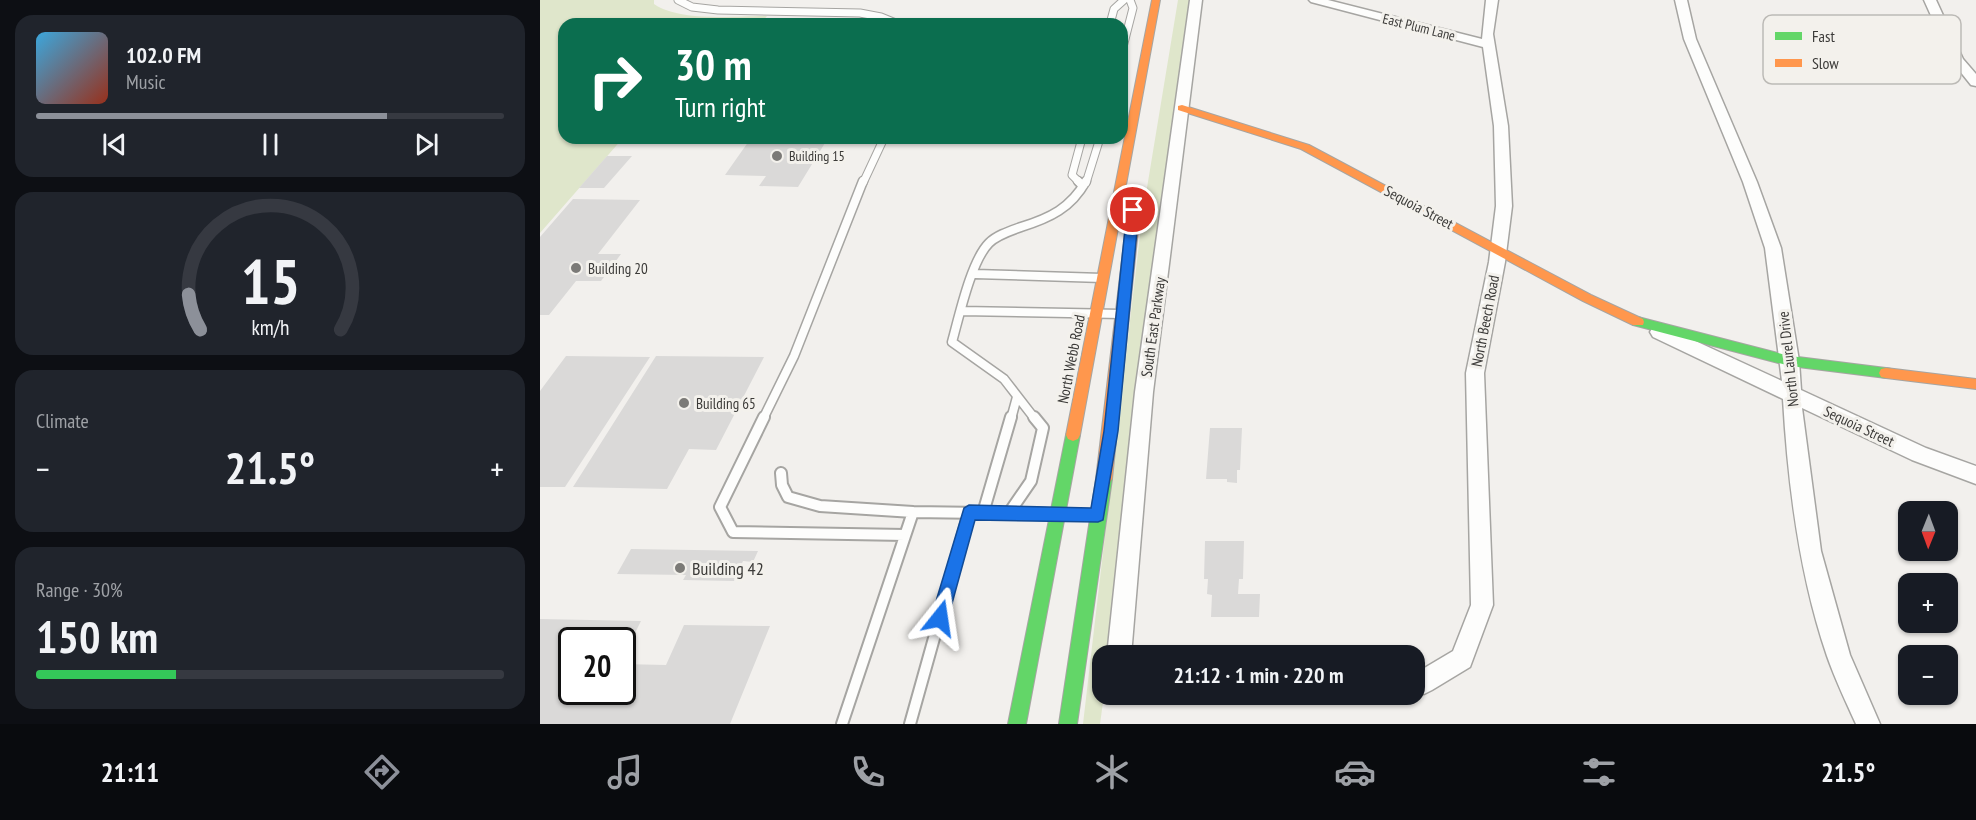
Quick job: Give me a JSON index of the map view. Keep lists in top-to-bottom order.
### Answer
{
  "streets": {
    "main road": ["Sequoia Street", "North Webb Road"],
    "street": [
      "East Plum Lane",
      "North Beech Road",
      "South East Parkway",
      "North Laurel Drive"
    ]
  },
  "crossings": [
    ["East Plum Lane", "North Beech Road"],
    ["Sequoia Street", "North Beech Road"],
    ["Sequoia Street", "South East Parkway"],
    ["Sequoia Street", "North Laurel Drive"]
  ],
  "places": [
    "Building 15",
    "Building 20",
    "Building 65",
    "Building 42"
  ],
  "legend": ["Fast", "Slow"],
  "north": "bottom",
  "page": {
    "turn": ["30 m", "Turn right"],
    "song": ["102.0 FM", "Music"],
    "tile": [
      "Climate",
      ["Range · 30%", "150 km"]
    ],
    "heat": ["−", "21.5°", "+"],
    "map_buttons": ["+", "−"],
    "limit": "20",
    "trip": "21:12 · 1 min · 220 m",
    "tabs": ["21:11", "21.5°"],
    "gauge": ["15", "km/h"]
  }
}
